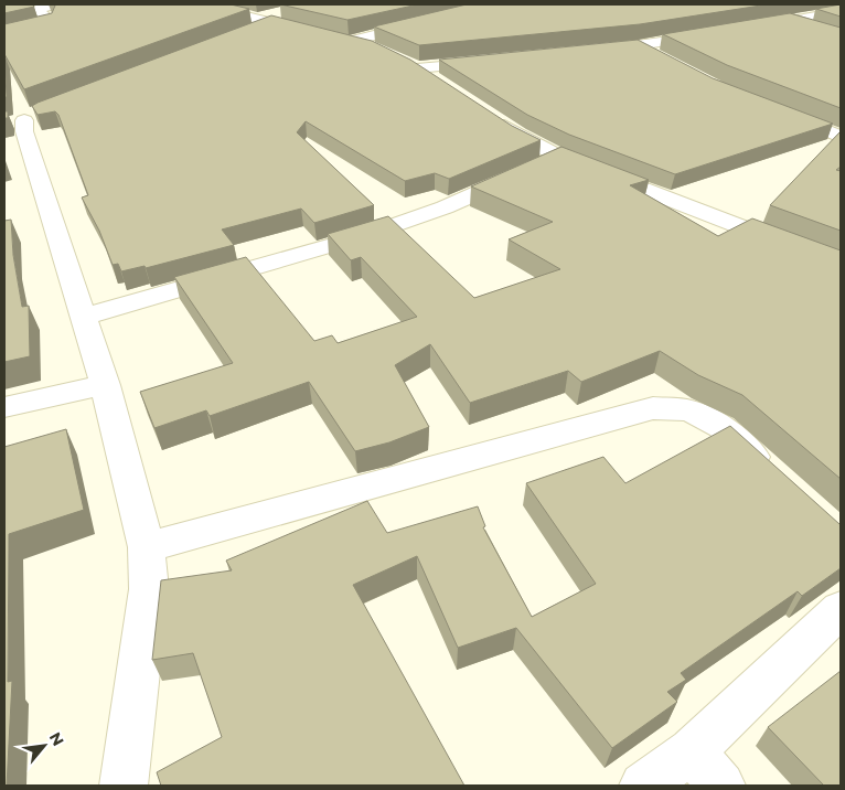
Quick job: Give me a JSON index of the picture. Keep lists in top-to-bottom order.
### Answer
{
  "north": "top right"
}
